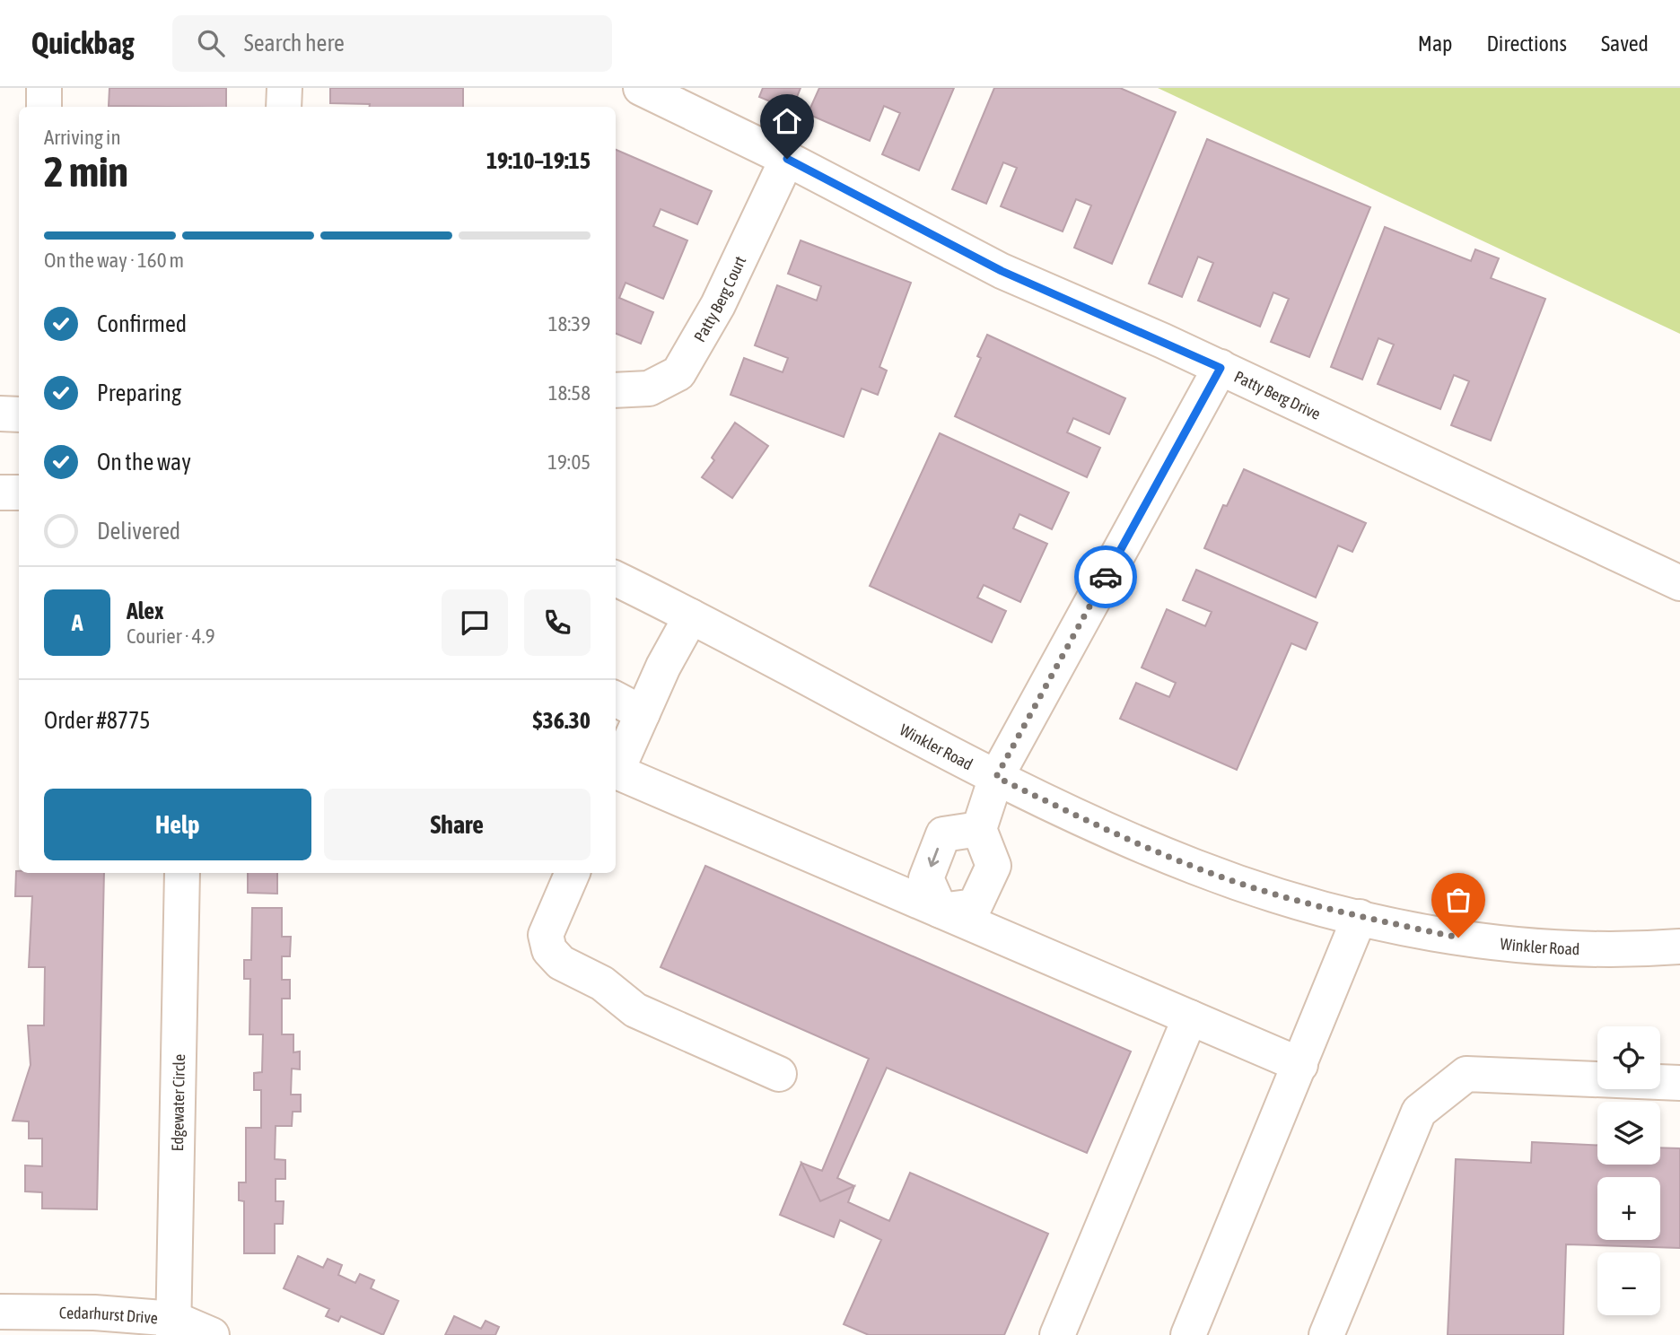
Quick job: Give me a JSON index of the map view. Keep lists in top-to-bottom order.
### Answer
{
  "streets": {
    "street": [
      "Patty Berg Court",
      "Patty Berg Drive",
      "Winkler Road",
      "Edgewater Circle",
      "Cedarhurst Drive"
    ]
  },
  "crossings": [
    ["Patty Berg Court", "Patty Berg Drive"],
    ["Edgewater Circle", "Cedarhurst Drive"]
  ],
  "page": {
    "header": "Quickbag",
    "search": "Search here",
    "nav": ["Map", "Directions", "Saved"],
    "heading": ["2 min", "Arriving in", "19:10–19:15"],
    "panel": [
      "Alex",
      "Courier · 4.9",
      "Order #8775",
      "$36.30"
    ],
    "bar": "On the way · 160 m",
    "list": [
      ["Confirmed", "18:39"],
      ["Preparing", "18:58"],
      ["On the way", "19:05"],
      "Delivered"
    ],
    "round": "A",
    "buttons": ["Help", "Share"],
    "map_buttons": ["+", "−"]
  }
}
